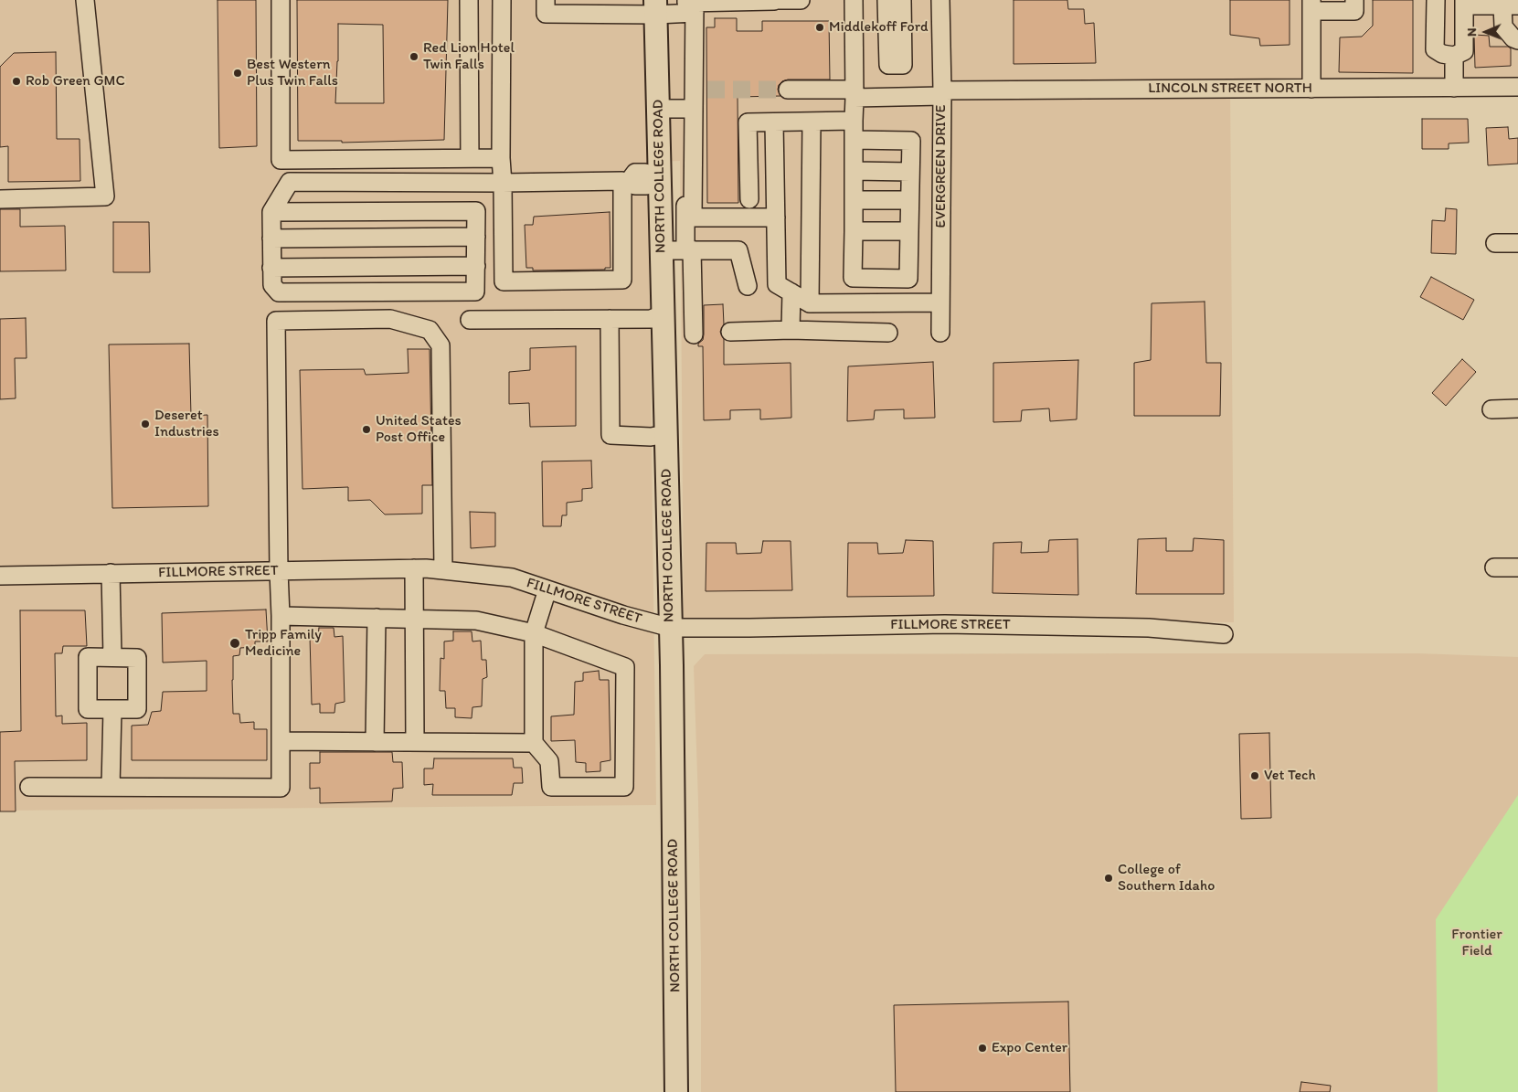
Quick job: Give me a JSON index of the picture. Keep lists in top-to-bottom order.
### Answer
{
  "streets": {
    "main road": ["NORTH COLLEGE ROAD"],
    "street": ["LINCOLN STREET NORTH", "EVERGREEN DRIVE", "FILLMORE STREET"]
  },
  "crossings": [
    ["LINCOLN STREET NORTH", "EVERGREEN DRIVE"],
    ["NORTH COLLEGE ROAD", "FILLMORE STREET"]
  ],
  "parks": ["Frontier Field"],
  "places": [
    "Middlekoff Ford",
    "Red Lion Hotel Twin Falls",
    "Best Western Plus Twin Falls",
    "Rob Green GMC",
    "Deseret Industries",
    "United States Post Office",
    "Tripp Family Medicine",
    "Vet Tech",
    "College of Southern Idaho",
    "Expo Center"
  ],
  "north": "left"
}
